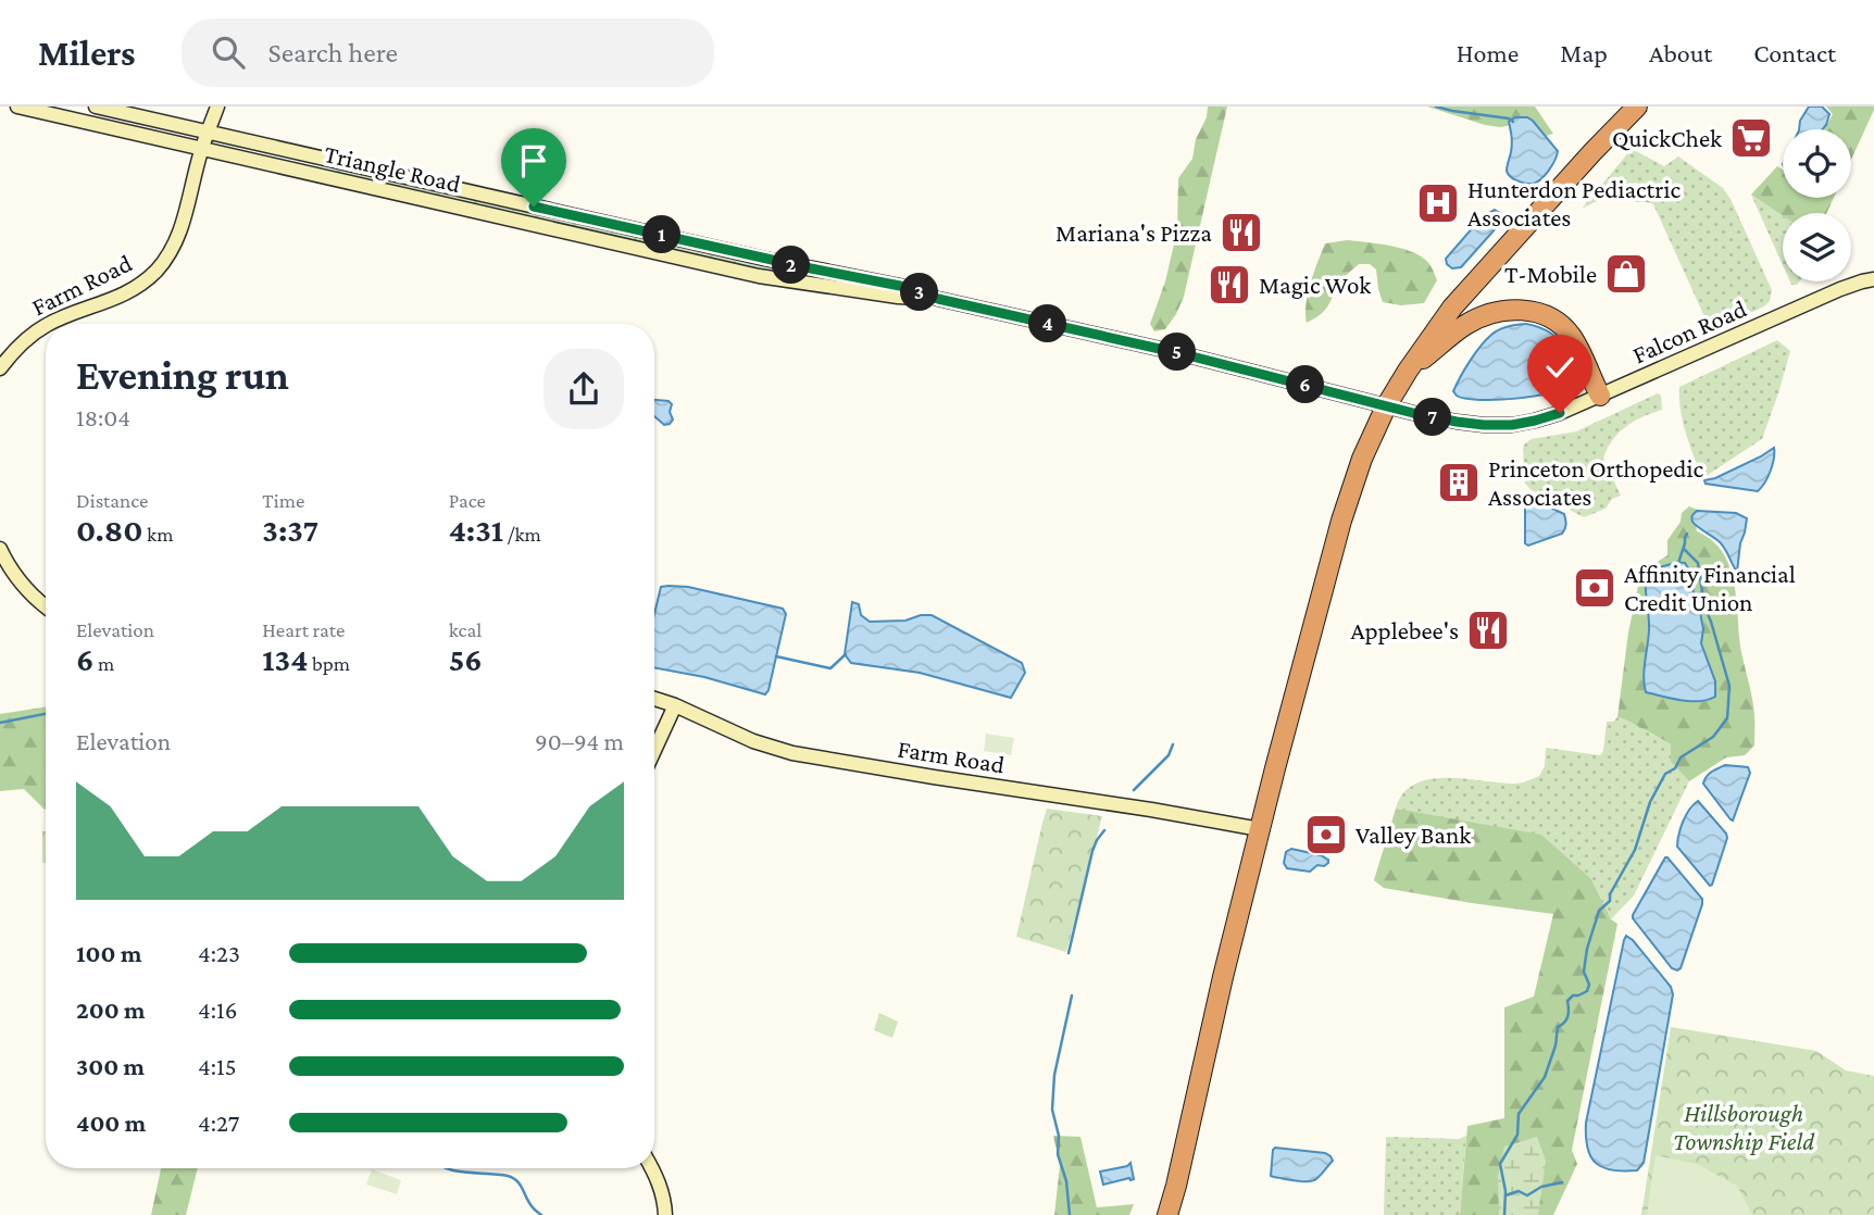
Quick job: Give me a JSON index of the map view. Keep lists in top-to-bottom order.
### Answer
{
  "streets": {
    "street": ["Triangle Road", "Farm Road", "Falcon Road"]
  },
  "crossings": [
    ["Triangle Road", "Farm Road"],
    ["Triangle Road", "Falcon Road"]
  ],
  "parks": ["Hillsborough Township Field"],
  "places": {
    "supermarket": ["QuickChek"],
    "hospital": ["Hunterdon Pediactric Associates"],
    "restaurant": ["Mariana's Pizza", "Magic Wok", "Applebee's"],
    "shop": ["T-Mobile"],
    "building": ["Princeton Orthopedic Associates"],
    "bank": ["Affinity Financial Credit Union", "Valley Bank"]
  },
  "page": {
    "header": "Milers",
    "search": "Search here",
    "nav": [
      "Home",
      "Map",
      "About",
      "Contact"
    ],
    "pins": [
      "1",
      "2",
      "3",
      "4",
      "5",
      "6",
      "7"
    ],
    "heading": ["Evening run", "18:04"],
    "stats": [
      ["Distance", "0.80 km"],
      ["Time", "3:37"],
      ["Pace", "4:31 /km"],
      ["Elevation", "6 m"],
      ["Heart rate", "134 bpm"],
      ["kcal", "56"]
    ],
    "chart": ["Elevation", "90–94 m"],
    "list": [
      {
        "name": "100 m",
        "note": "4:23"
      },
      {
        "name": "200 m",
        "note": "4:16"
      },
      {
        "name": "300 m",
        "note": "4:15"
      },
      {
        "name": "400 m",
        "note": "4:27"
      }
    ]
  }
}
